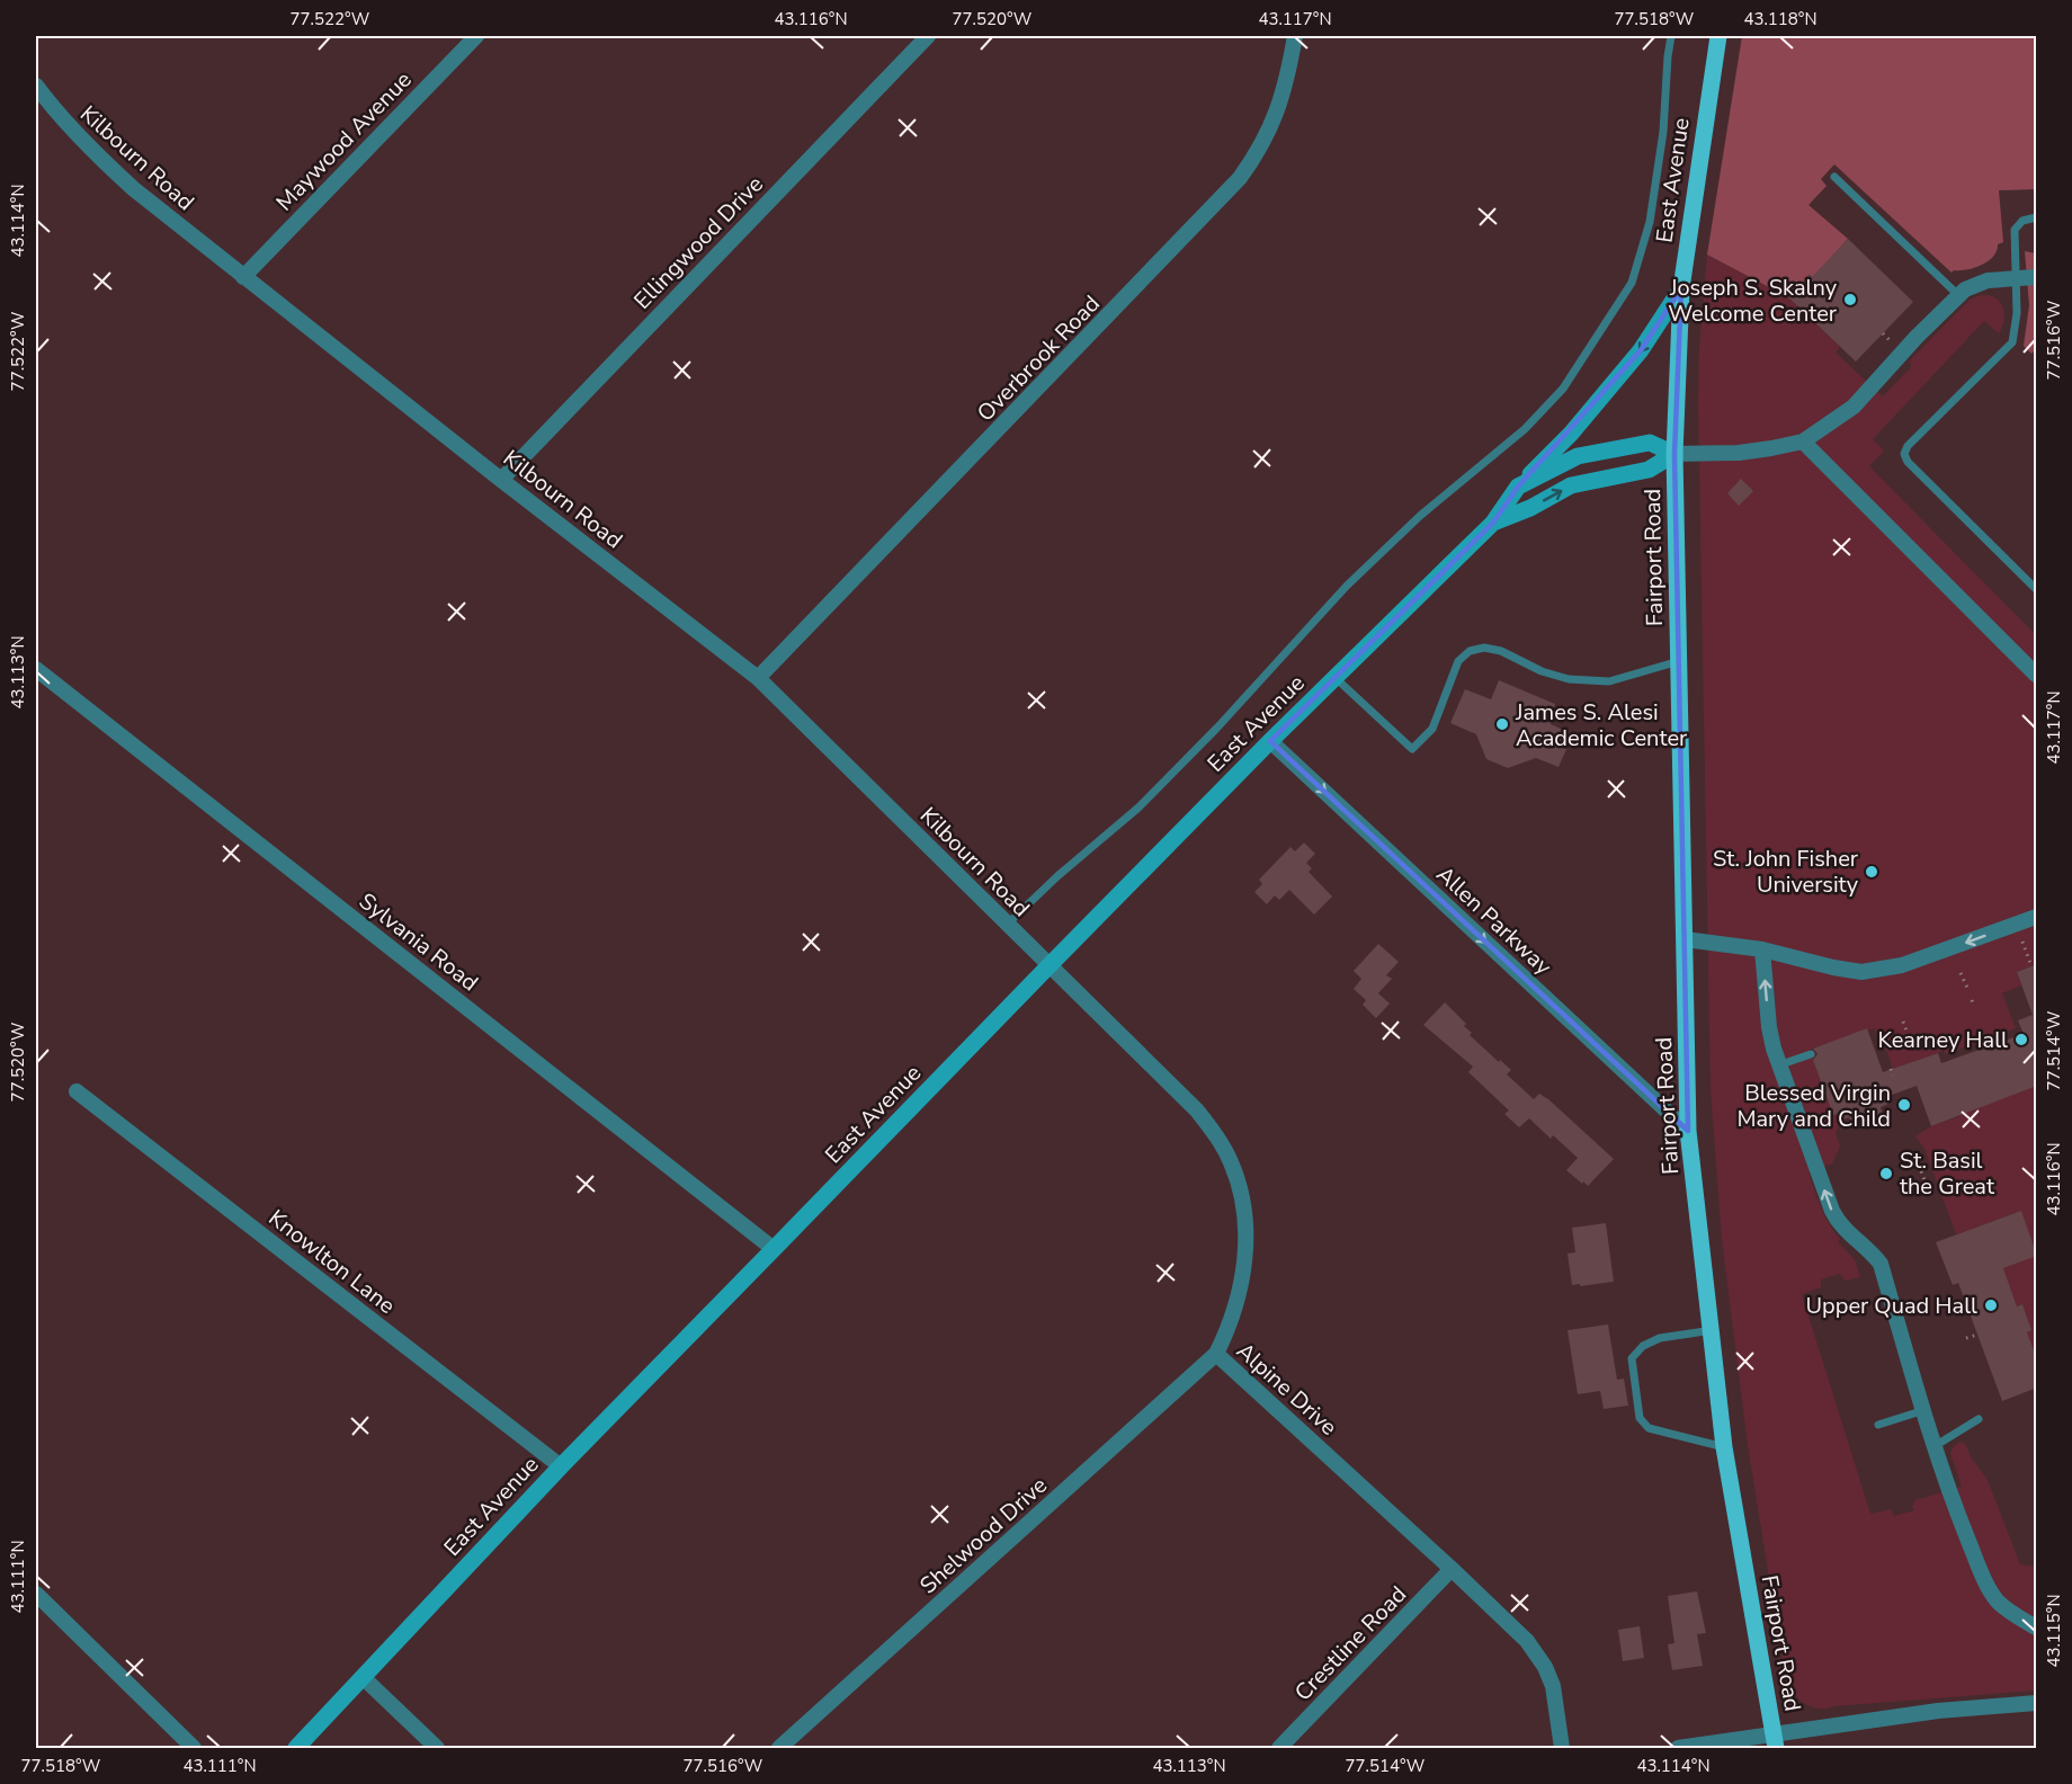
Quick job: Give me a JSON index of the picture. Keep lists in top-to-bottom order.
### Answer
{
  "streets": {
    "main road": ["East Avenue", "Fairport Road"],
    "street": [
      "Maywood Avenue",
      "Kilbourn Road",
      "Ellingwood Drive",
      "Overbrook Road",
      "Allen Parkway",
      "Sylvania Road",
      "Knowlton Lane",
      "Alpine Drive",
      "Shelwood Drive",
      "Crestline Road"
    ]
  },
  "crossings": [
    ["Maywood Avenue", "Kilbourn Road"],
    ["Kilbourn Road", "East Avenue"],
    ["Kilbourn Road", "Ellingwood Drive"],
    ["Kilbourn Road", "Overbrook Road"],
    ["Kilbourn Road", "Alpine Drive"],
    ["East Avenue", "Fairport Road"],
    ["East Avenue", "Allen Parkway"],
    ["East Avenue", "Sylvania Road"],
    ["East Avenue", "Knowlton Lane"],
    ["East Avenue", "Alpine Drive"],
    ["Fairport Road", "Allen Parkway"],
    ["Alpine Drive", "Shelwood Drive"],
    ["Alpine Drive", "Crestline Road"]
  ],
  "one_way": ["Allen Parkway"],
  "places": [
    "Joseph S. Skalny Welcome Center",
    "James S. Alesi Academic Center",
    "St. John Fisher University",
    "Kearney Hall",
    "Blessed Virgin Mary and Child",
    "St. Basil the Great",
    "Upper Quad Hall"
  ],
  "coordinates": [
    "77.522°W",
    "43.116°N",
    "77.520°W",
    "43.117°N",
    "77.518°W",
    "43.118°N",
    "43.114°N",
    "77.516°W",
    "43.113°N",
    "77.514°W",
    "43.111°N",
    "43.115°N"
  ]
}
